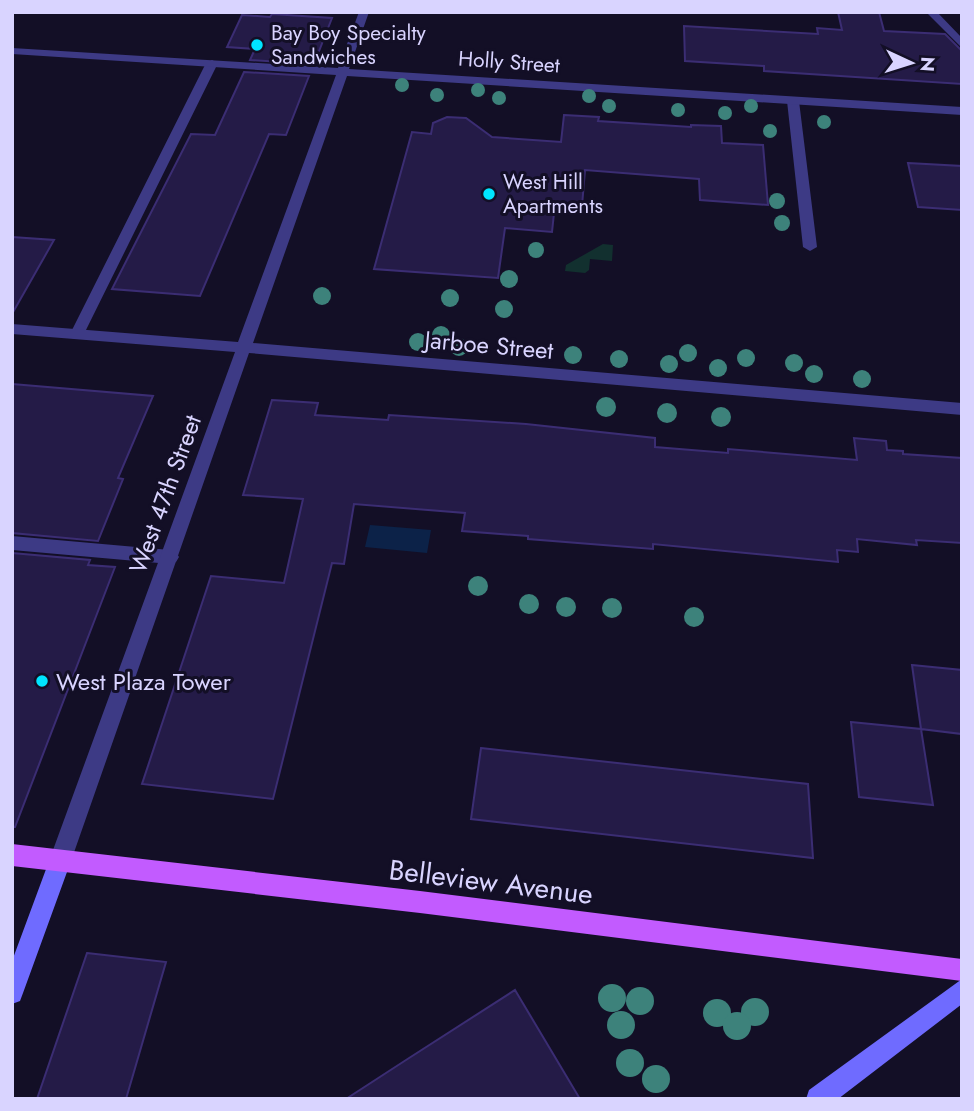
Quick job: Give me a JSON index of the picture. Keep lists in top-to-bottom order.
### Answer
{
  "streets": {
    "main road": ["Belleview Avenue"],
    "street": ["Holly Street", "Jarboe Street", "West 47th Street"]
  },
  "crossings": [
    ["Holly Street", "West 47th Street"],
    ["Jarboe Street", "West 47th Street"],
    ["West 47th Street", "Belleview Avenue"]
  ],
  "places": ["Bay Boy Specialty Sandwiches", "West Hill Apartments", "West Plaza Tower"],
  "north": "right"
}
